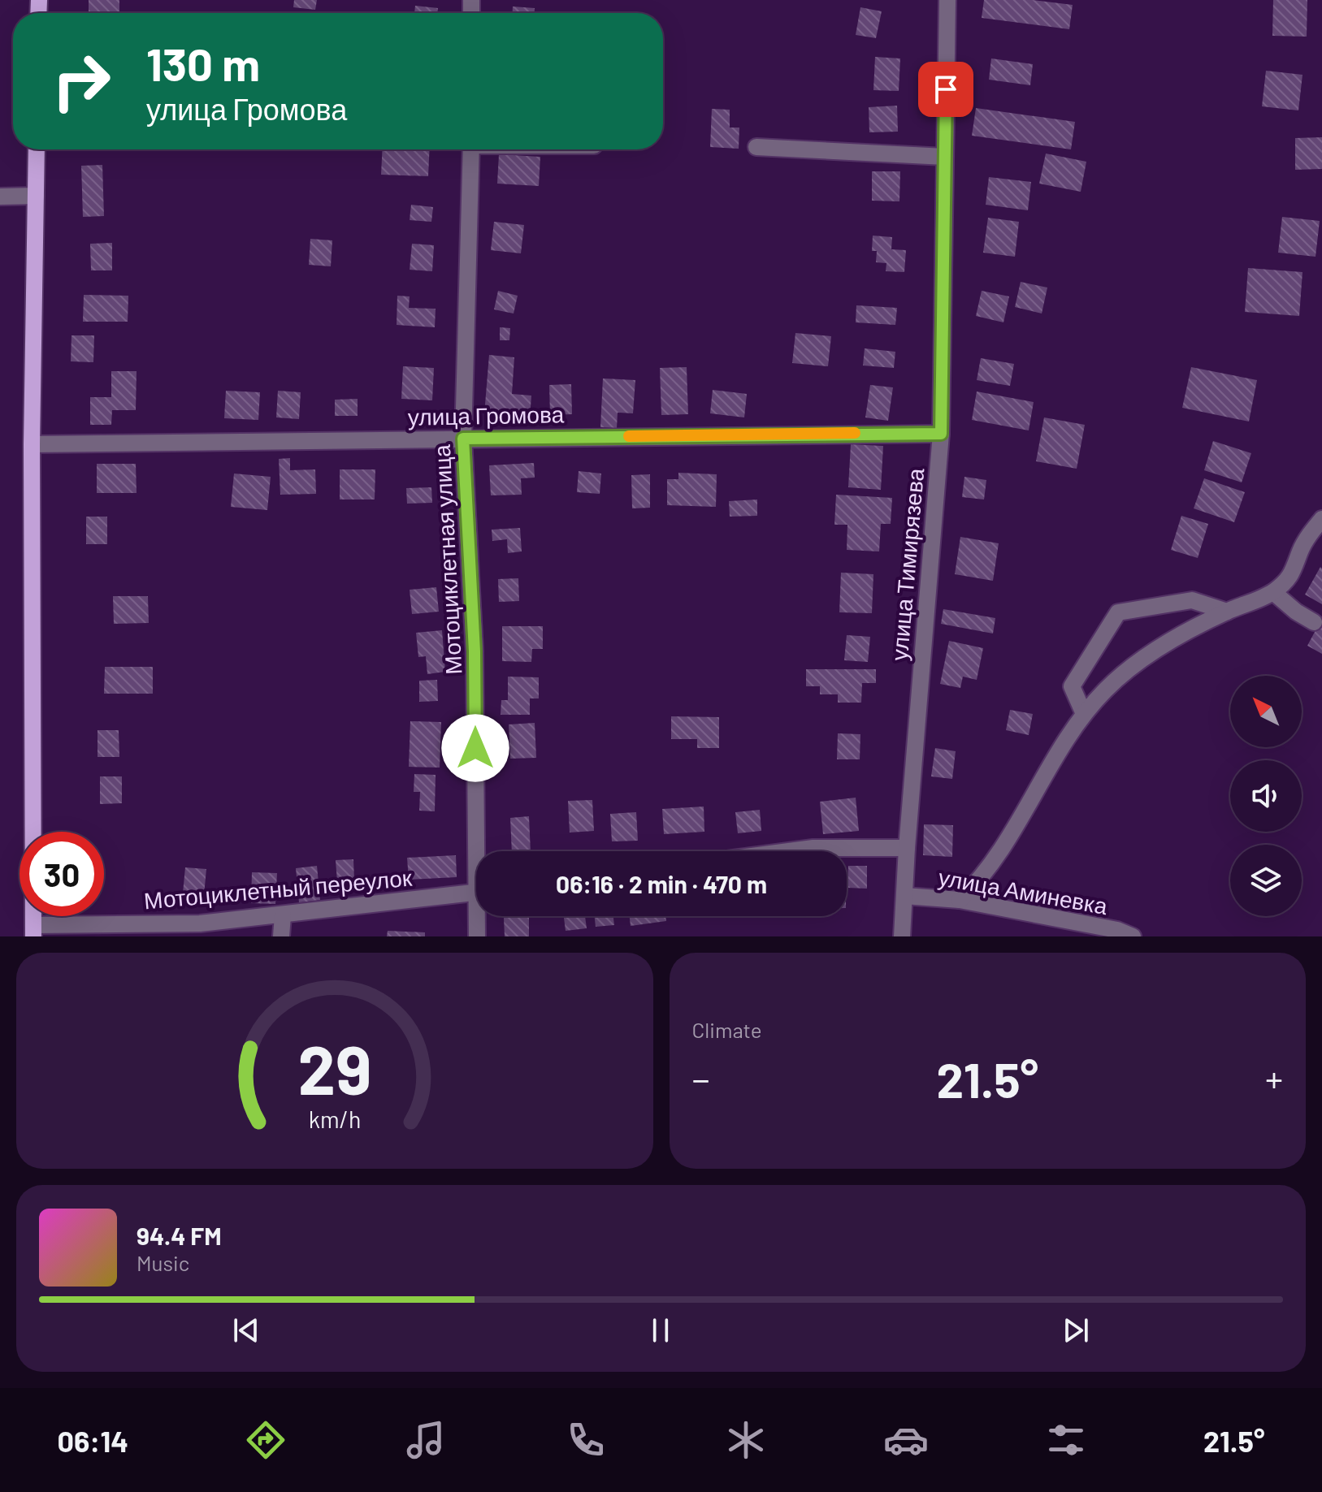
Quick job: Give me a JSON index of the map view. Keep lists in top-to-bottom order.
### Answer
{
  "streets": {
    "street": [
      "улица Громова",
      "Мотоциклетная улица",
      "улица Тимирязева",
      "Мотоциклетный переулок",
      "улица Аминевка"
    ]
  },
  "crossings": [
    ["улица Громова", "Мотоциклетная улица"],
    ["улица Громова", "улица Тимирязева"],
    ["улица Тимирязева", "улица Аминевка"]
  ],
  "north": "top left",
  "page": {
    "turn": ["130 m", "улица Громова"],
    "limit": "30",
    "trip": "06:16 · 2 min · 470 m",
    "tile": "Climate",
    "heat": ["−", "21.5°", "+"],
    "song": ["94.4 FM", "Music"],
    "tabs": ["06:14", "21.5°"],
    "gauge": ["29", "km/h"]
  }
}
